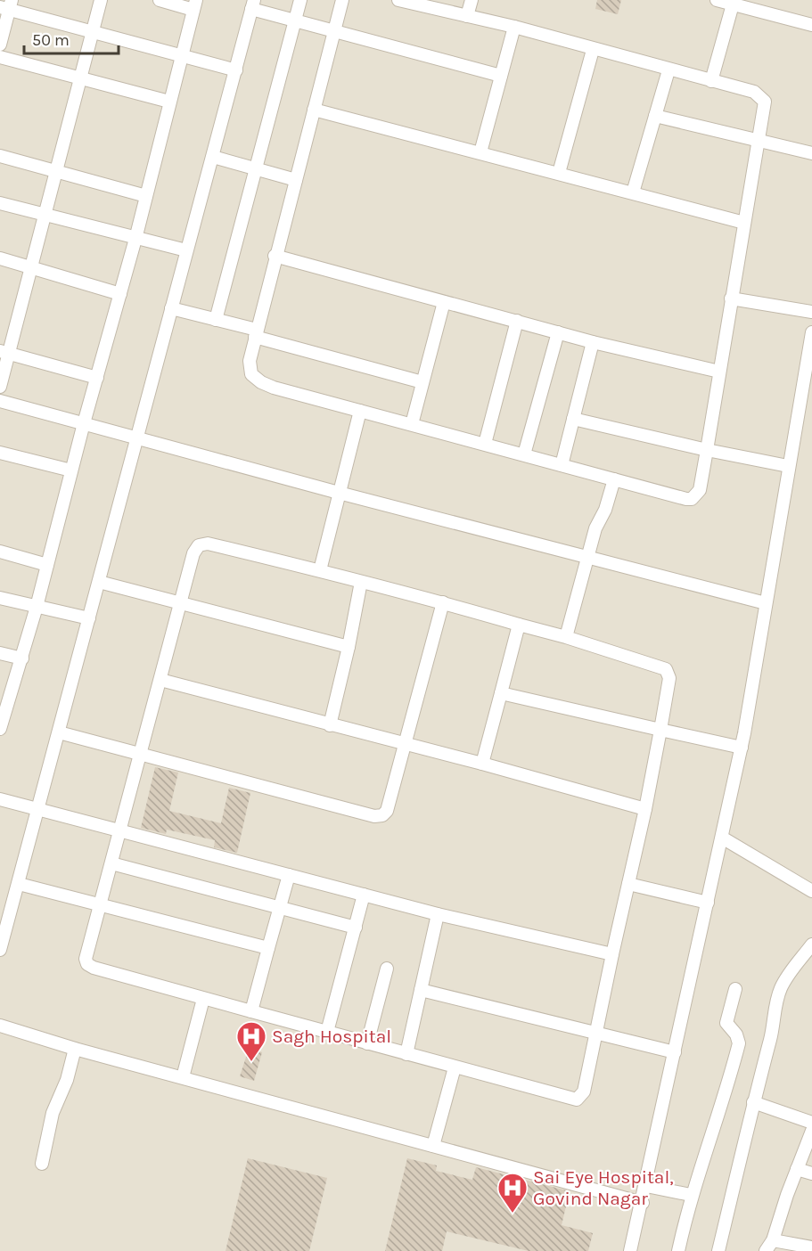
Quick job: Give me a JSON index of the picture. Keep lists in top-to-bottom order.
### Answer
{
  "places": {
    "hospital": ["Sagh Hospital", "Sai Eye Hospital, Govind Nagar"]
  },
  "scale_bar": "50 m"
}
